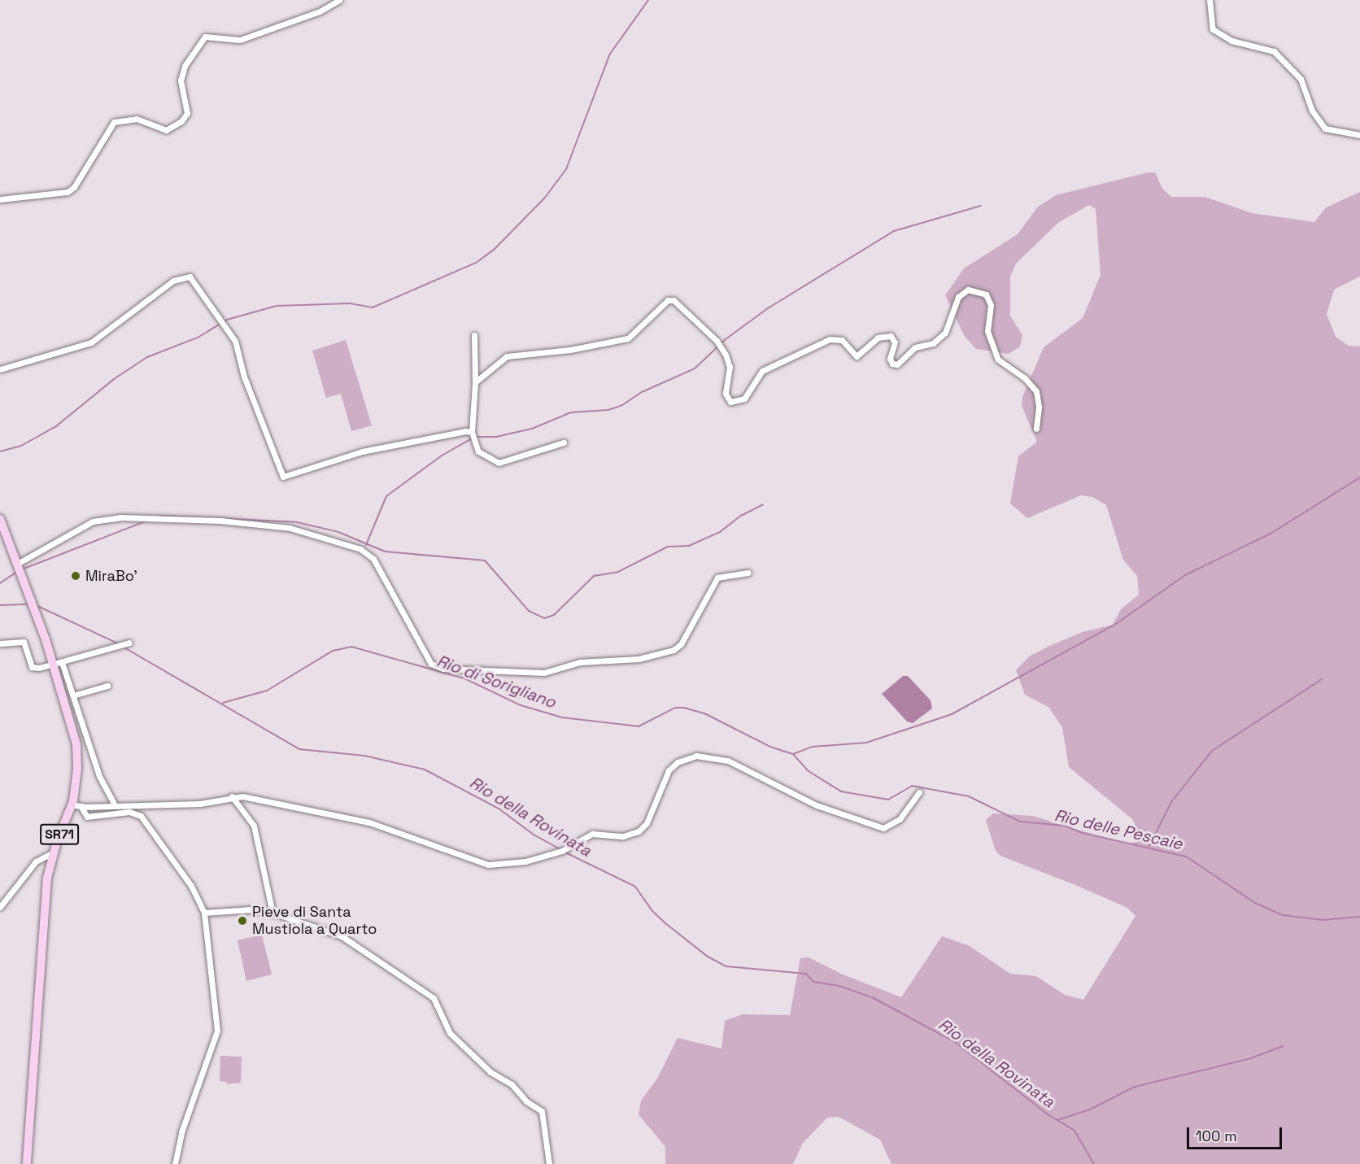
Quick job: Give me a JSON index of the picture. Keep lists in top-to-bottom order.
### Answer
{
  "streets": {
    "main road": ["SR71"]
  },
  "water": ["Rio di Sorigliano", "Rio della Rovinata", "Rio delle Pescaie"],
  "places": ["MiraBo'", "Pieve di Santa Mustiola a Quarto"],
  "scale_bar": "100 m"
}
